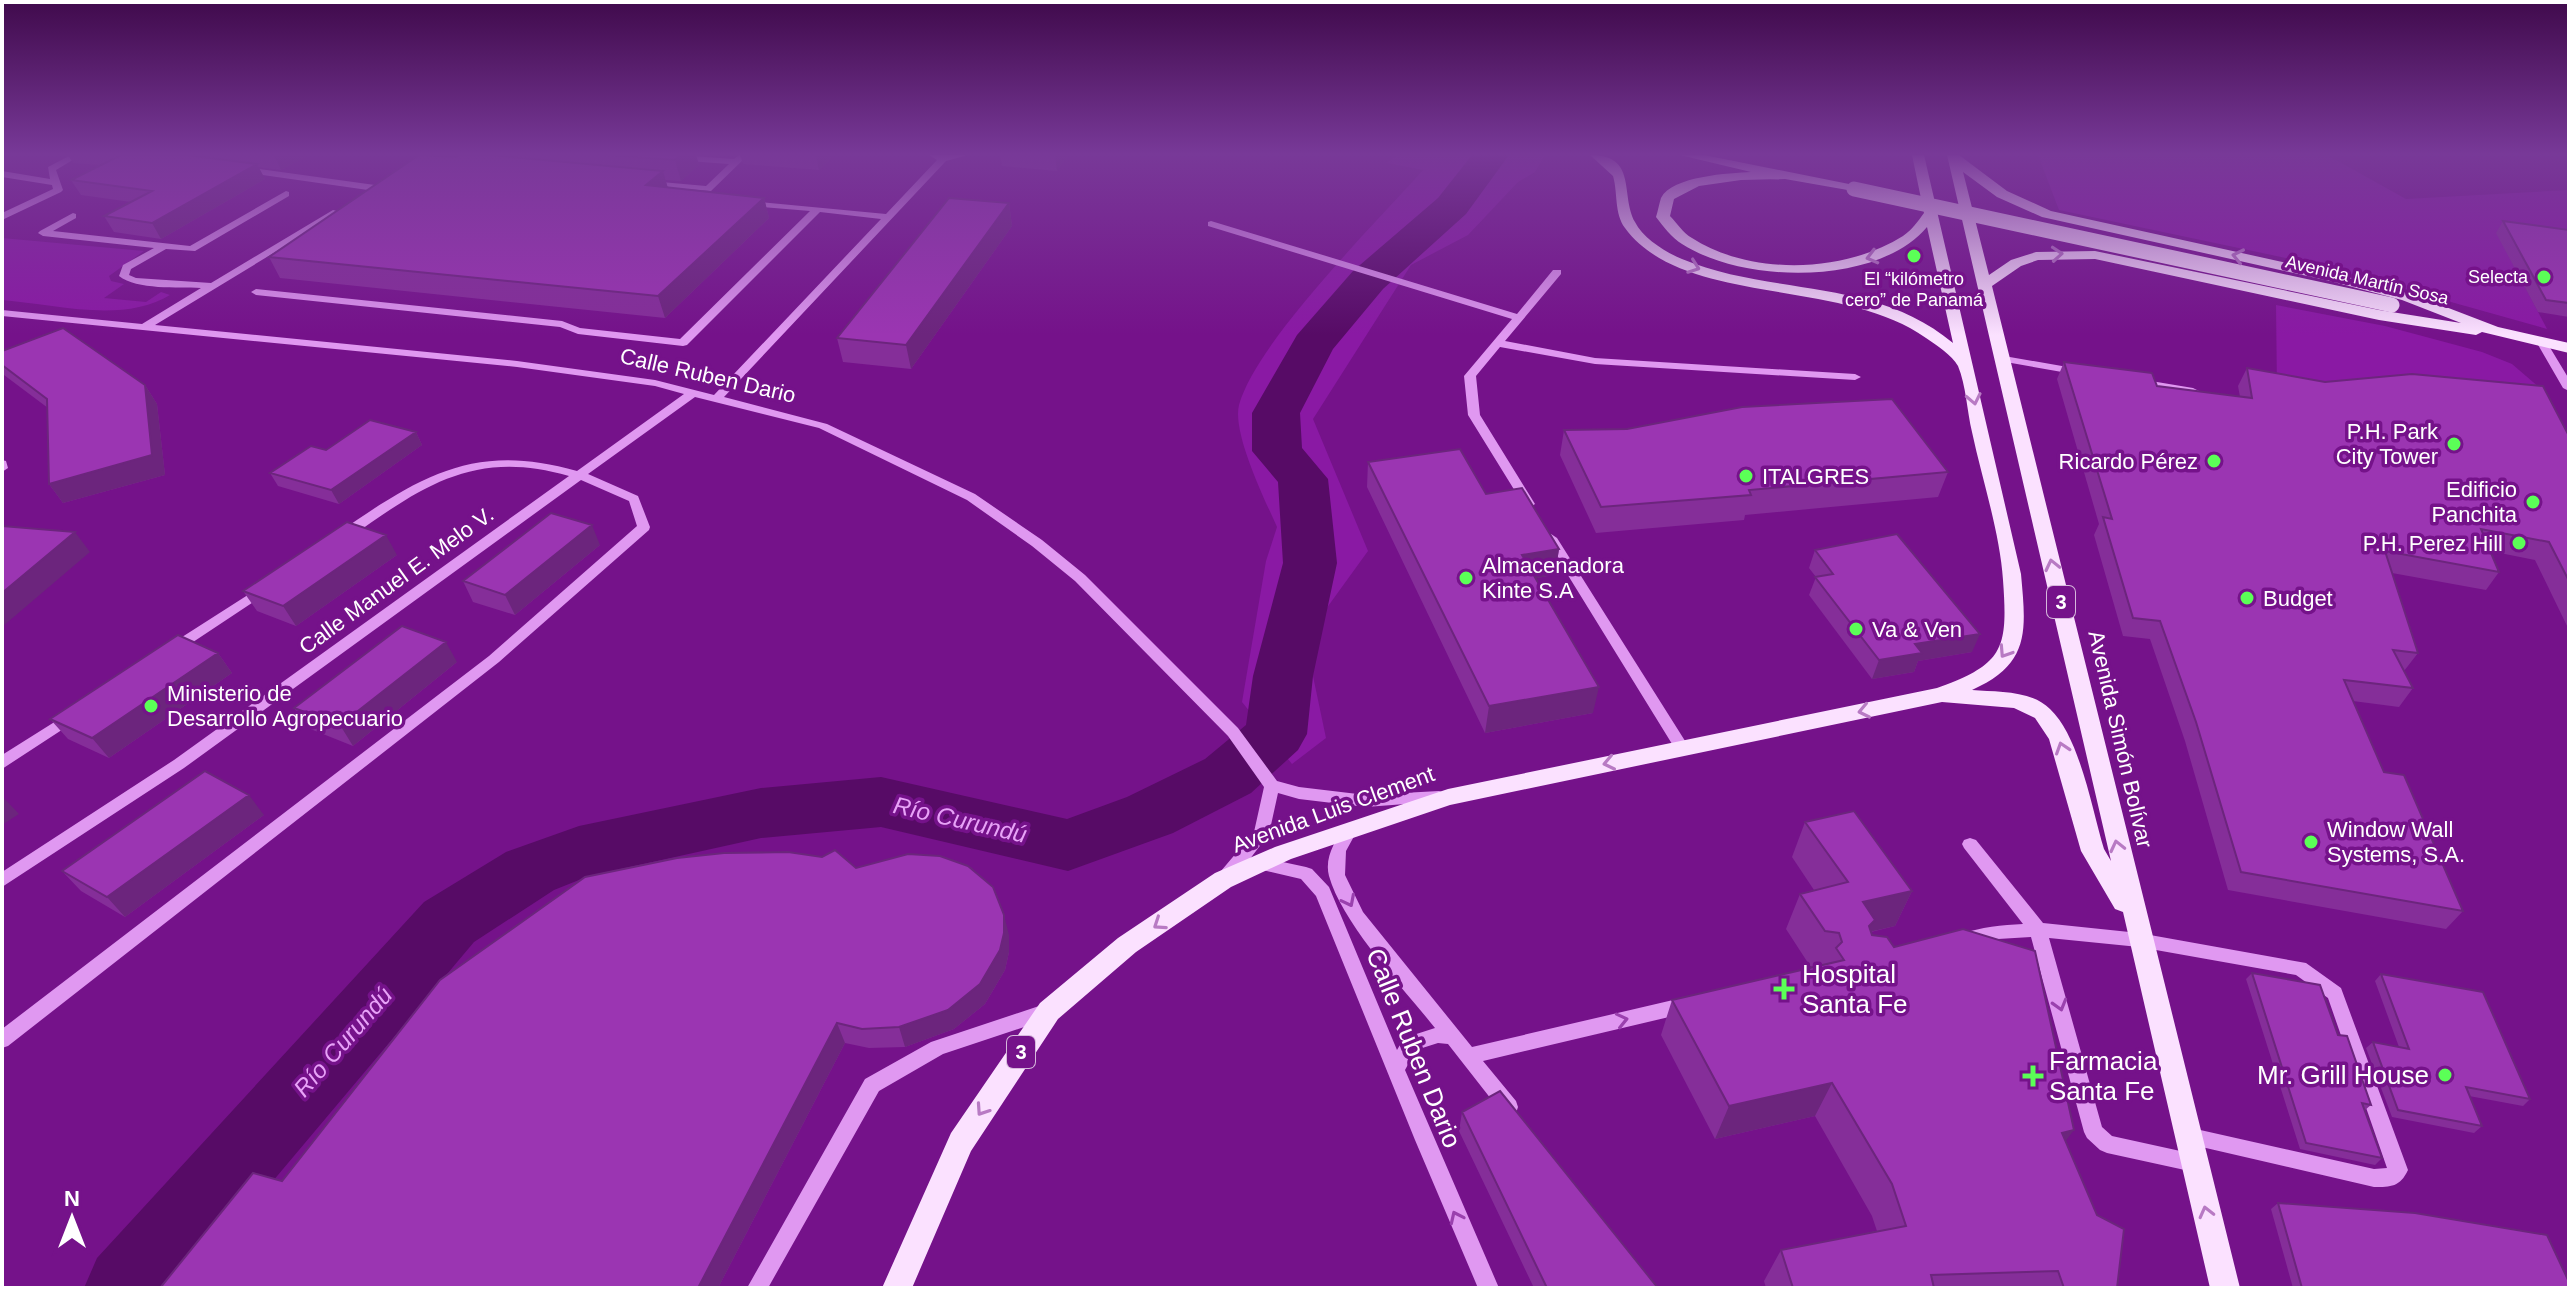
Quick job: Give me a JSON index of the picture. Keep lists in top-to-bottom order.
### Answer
{
  "streets": {
    "main road": [
      "Avenida Martín Sosa",
      "3",
      "Avenida Simón Bolívar",
      "Avenida Luis Clement"
    ],
    "street": ["Calle Ruben Dario", "Calle Manuel E. Melo V."]
  },
  "crossings": [
    ["Calle Ruben Dario", "Calle Manuel E. Melo V."],
    ["Calle Ruben Dario", "Avenida Luis Clement"],
    ["3", "Avenida Luis Clement"]
  ],
  "one_way": ["Avenida Simón Bolívar", "Avenida Luis Clement"],
  "water": ["Río Curundú"],
  "places": {
    "other": [
      "El “kilómetro cero” de Panamá",
      "Selecta",
      "P.H. Park City Tower",
      "Ricardo Pérez",
      "ITALGRES",
      "Edificio Panchita",
      "P.H. Perez Hill",
      "Almacenadora Kinte S.A",
      "Budget",
      "Va & Ven",
      "Ministerio de Desarrollo Agropecuario",
      "Window Wall Systems, S.A.",
      "Mr. Grill House"
    ],
    "health": ["Hospital Santa Fe", "Farmacia Santa Fe"]
  },
  "north": "top"
}
